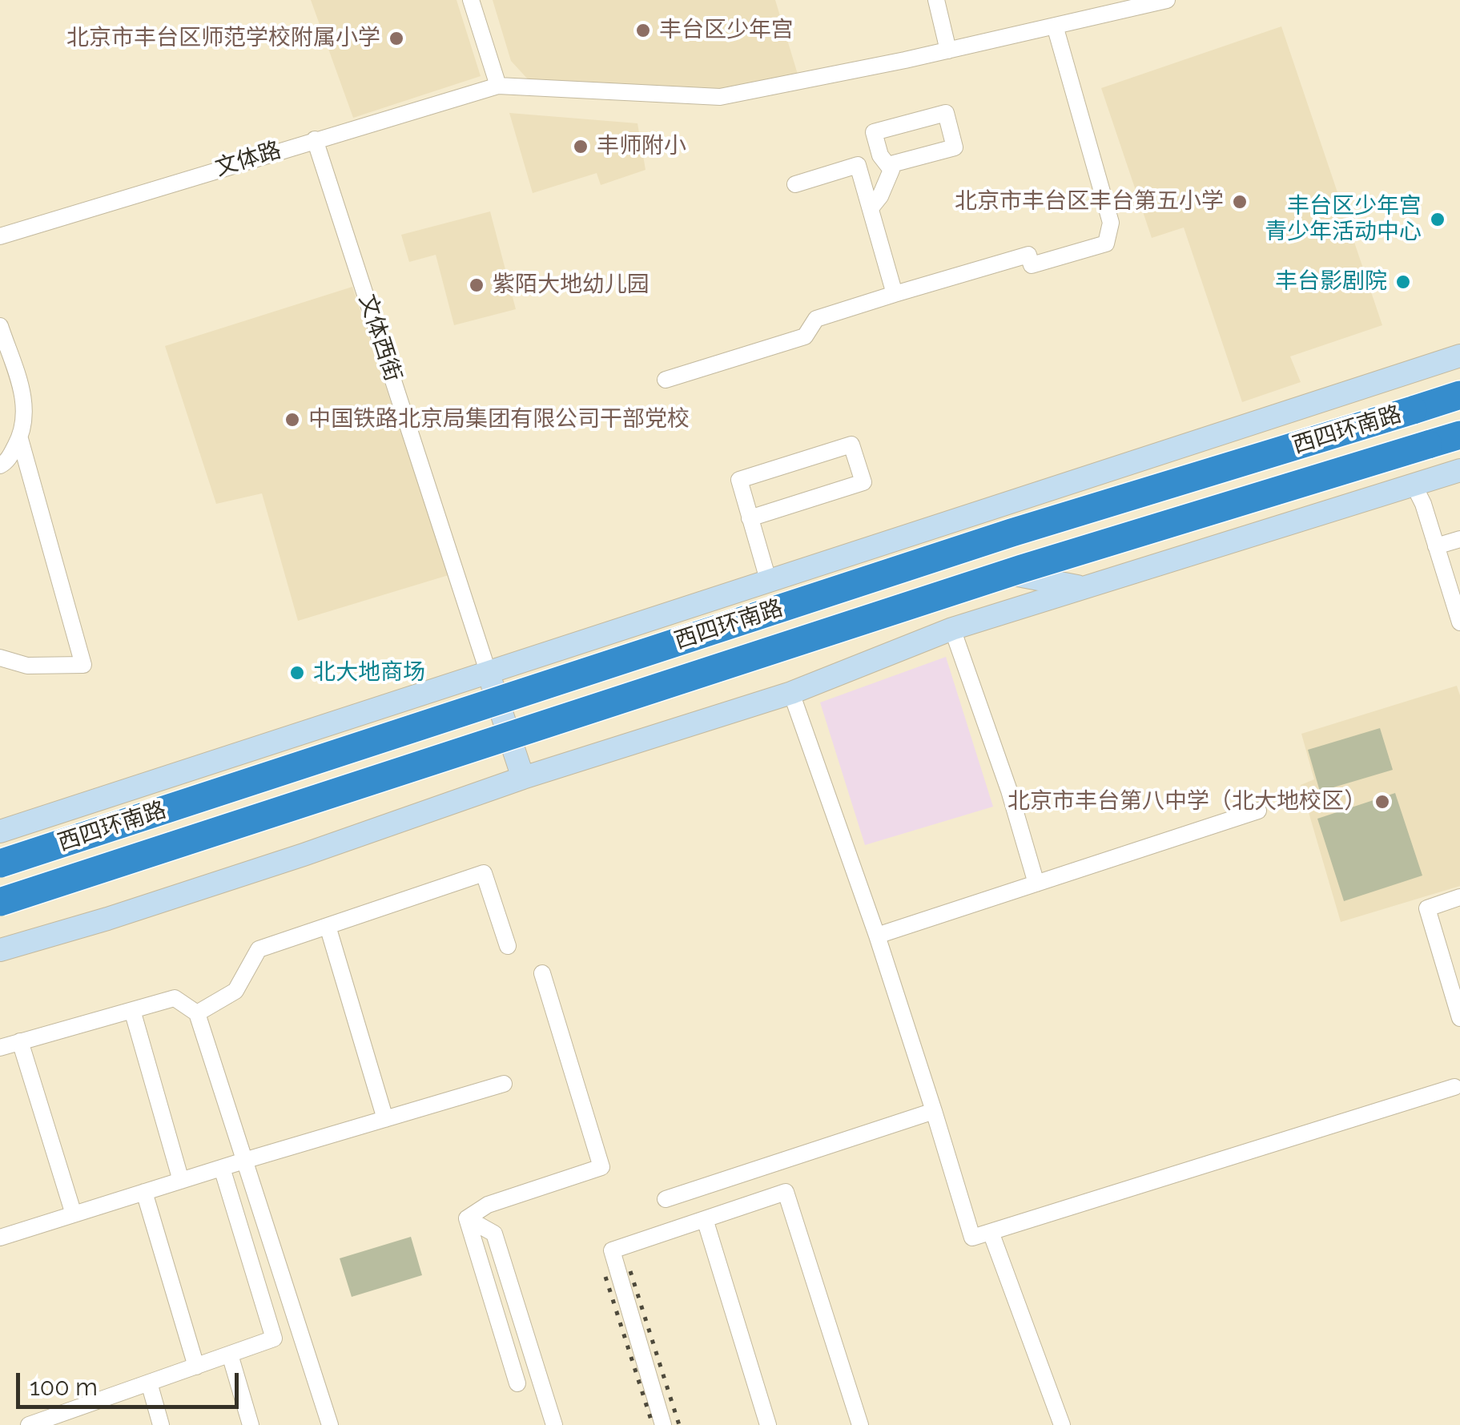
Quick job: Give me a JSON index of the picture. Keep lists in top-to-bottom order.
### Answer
{
  "streets": {
    "highway": ["西四环南路"],
    "street": ["文体路", "文体西街"]
  },
  "crossings": [
    ["文体路", "文体西街"],
    ["文体西街", "西四环南路"]
  ],
  "places": [
    "丰台区少年宫",
    "北京市丰台区师范学校附属小学",
    "丰师附小",
    "北京市丰台区丰台第五小学",
    "丰台区少年宫 青少年活动中心",
    "丰台影剧院",
    "紫陌大地幼儿园",
    "中国铁路北京局集团有限公司干部党校",
    "北大地商场",
    "北京市丰台第八中学（北大地校区）"
  ],
  "scale_bar": "100 m"
}
